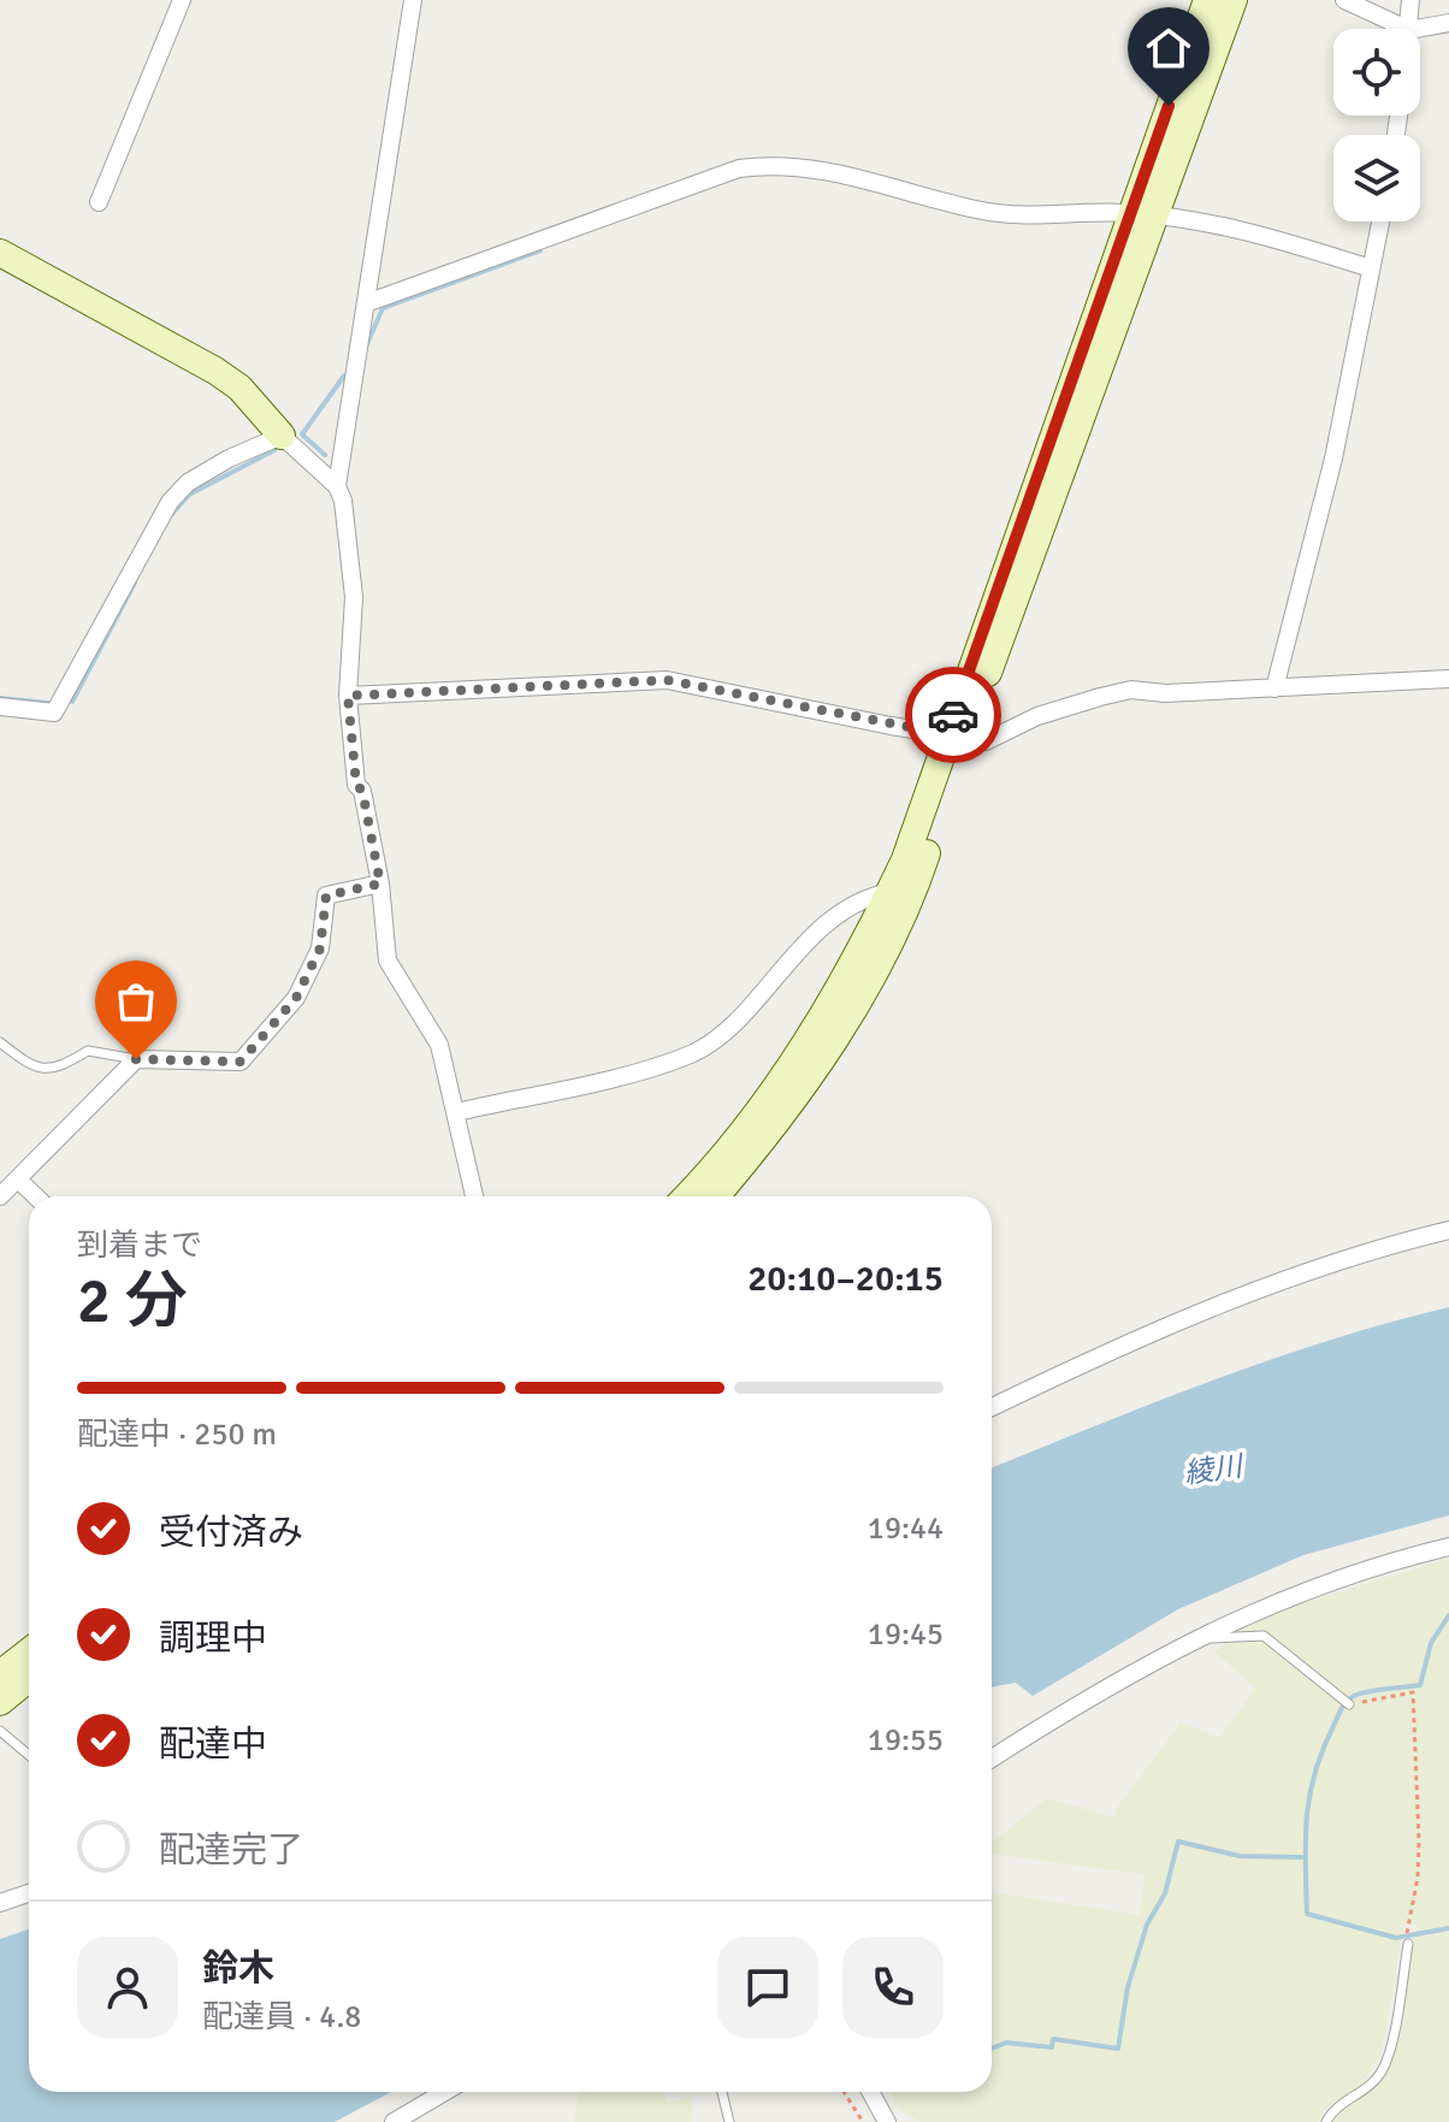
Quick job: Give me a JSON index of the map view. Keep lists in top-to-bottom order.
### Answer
{
  "water": ["綾川"],
  "page": {
    "heading": ["2 分", "到着まで", "20:10–20:15"],
    "panel": ["鈴木", "配達員 · 4.8"],
    "bar": "配達中 · 250 m",
    "list": [
      ["受付済み", "19:44"],
      ["調理中", "19:45"],
      ["配達中", "19:55"],
      "配達完了"
    ]
  }
}
